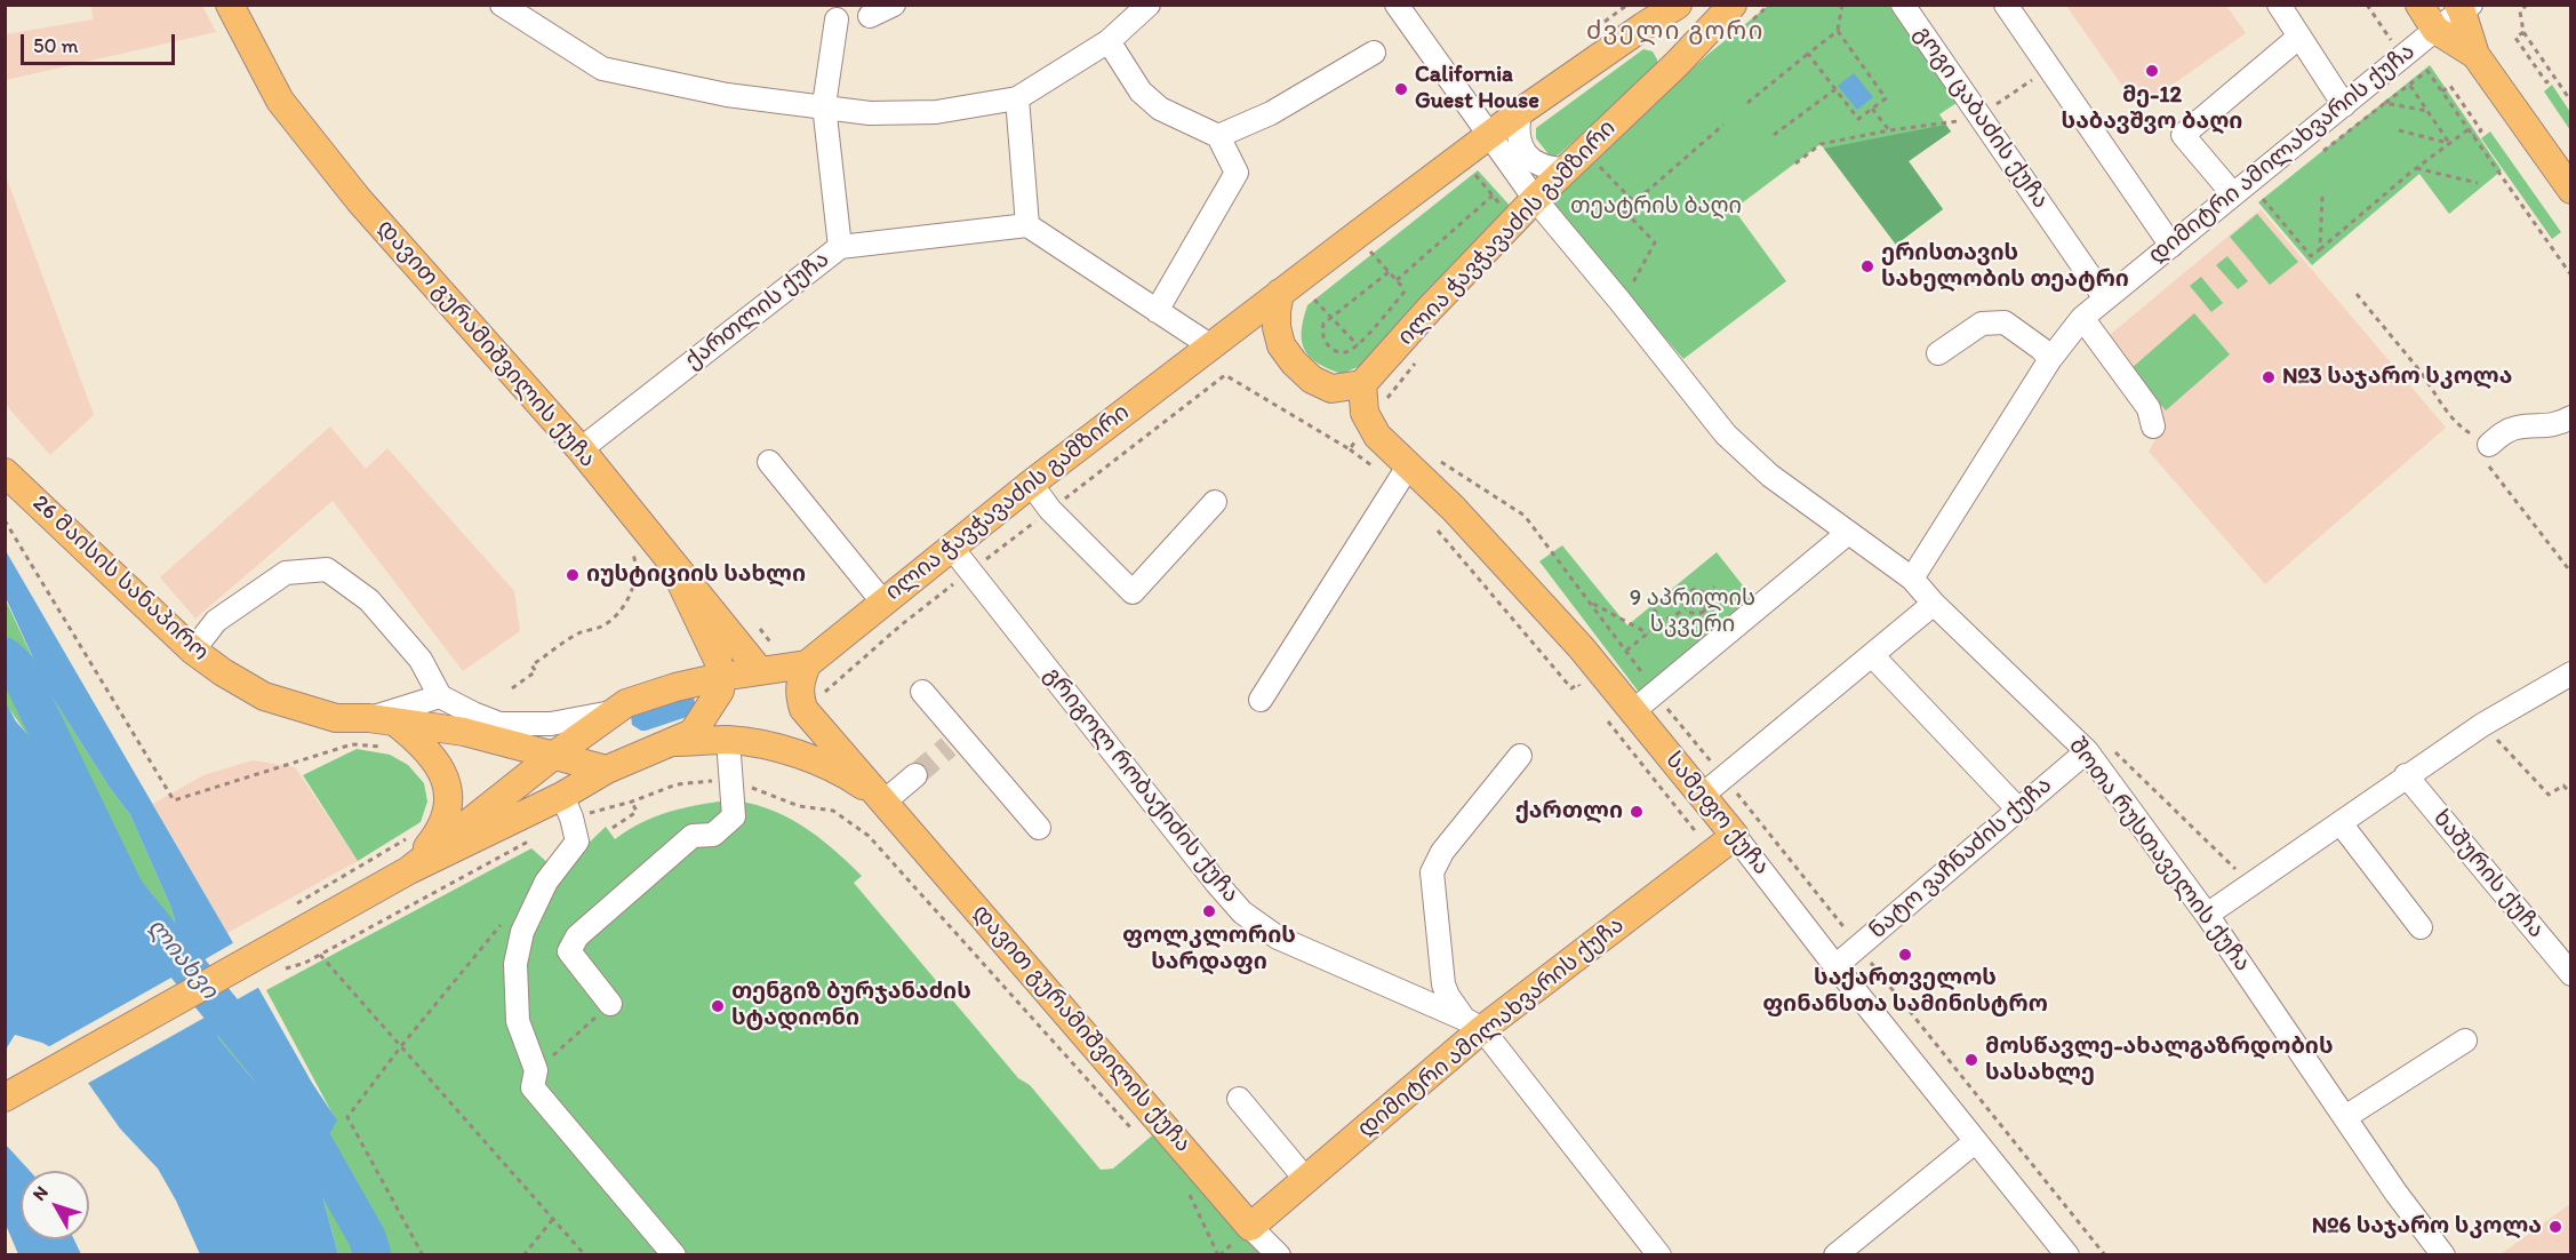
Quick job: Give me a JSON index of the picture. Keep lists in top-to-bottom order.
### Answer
{
  "streets": {
    "main road": [
      "დიმიტრი ამილახვარის ქუჩა",
      "ილია ჭავჭავაძის გამზირი",
      "დავით გურამიშვილის ქუჩა",
      "26 მაისის სანაპირო",
      "სამეფო ქუჩა"
    ],
    "street": [
      "გოგი ცაბაძის ქუჩა",
      "ქართლის ქუჩა",
      "გრიგოლ რობაქიძის ქუჩა",
      "შოთა რუსთაველის ქუჩა",
      "ნატო ვაჩნაძის ქუჩა",
      "ხაშურის ქუჩა"
    ]
  },
  "crossings": [
    ["გოგი ცაბაძის ქუჩა", "დიმიტრი ამილახვარის ქუჩა"],
    ["დიმიტრი ამილახვარის ქუჩა", "დავით გურამიშვილის ქუჩა"],
    ["დიმიტრი ამილახვარის ქუჩა", "გრიგოლ რობაქიძის ქუჩა"],
    ["დიმიტრი ამილახვარის ქუჩა", "სამეფო ქუჩა"],
    ["დიმიტრი ამილახვარის ქუჩა", "შოთა რუსთაველის ქუჩა"],
    ["ილია ჭავჭავაძის გამზირი", "დავით გურამიშვილის ქუჩა"],
    ["ილია ჭავჭავაძის გამზირი", "გრიგოლ რობაქიძის ქუჩა"],
    ["ილია ჭავჭავაძის გამზირი", "შოთა რუსთაველის ქუჩა"],
    ["ქართლის ქუჩა", "დავით გურამიშვილის ქუჩა"],
    ["სამეფო ქუჩა", "ნატო ვაჩნაძის ქუჩა"],
    ["შოთა რუსთაველის ქუჩა", "ნატო ვაჩნაძის ქუჩა"]
  ],
  "districts": ["ძველი გორი"],
  "water": ["ლიახვი"],
  "parks": ["თეატრის ბაღი", "9 აპრილის სკვერი"],
  "places": [
    "მე-12 საბავშვო ბაღი",
    "California Guest House",
    "ერისთავის სახელობის თეატრი",
    "№3 საჯარო სკოლა",
    "იუსტიციის სახლი",
    "ქართლი",
    "ფოლკლორის სარდაფი",
    "საქართველოს ფინანსთა სამინისტრო",
    "თენგიზ ბურჯანაძის სტადიონი",
    "მოსწავლე-ახალგაზრდობის სასახლე",
    "№6 საჯარო სკოლა"
  ],
  "scale_bar": "50 m",
  "north": "top left"
}
